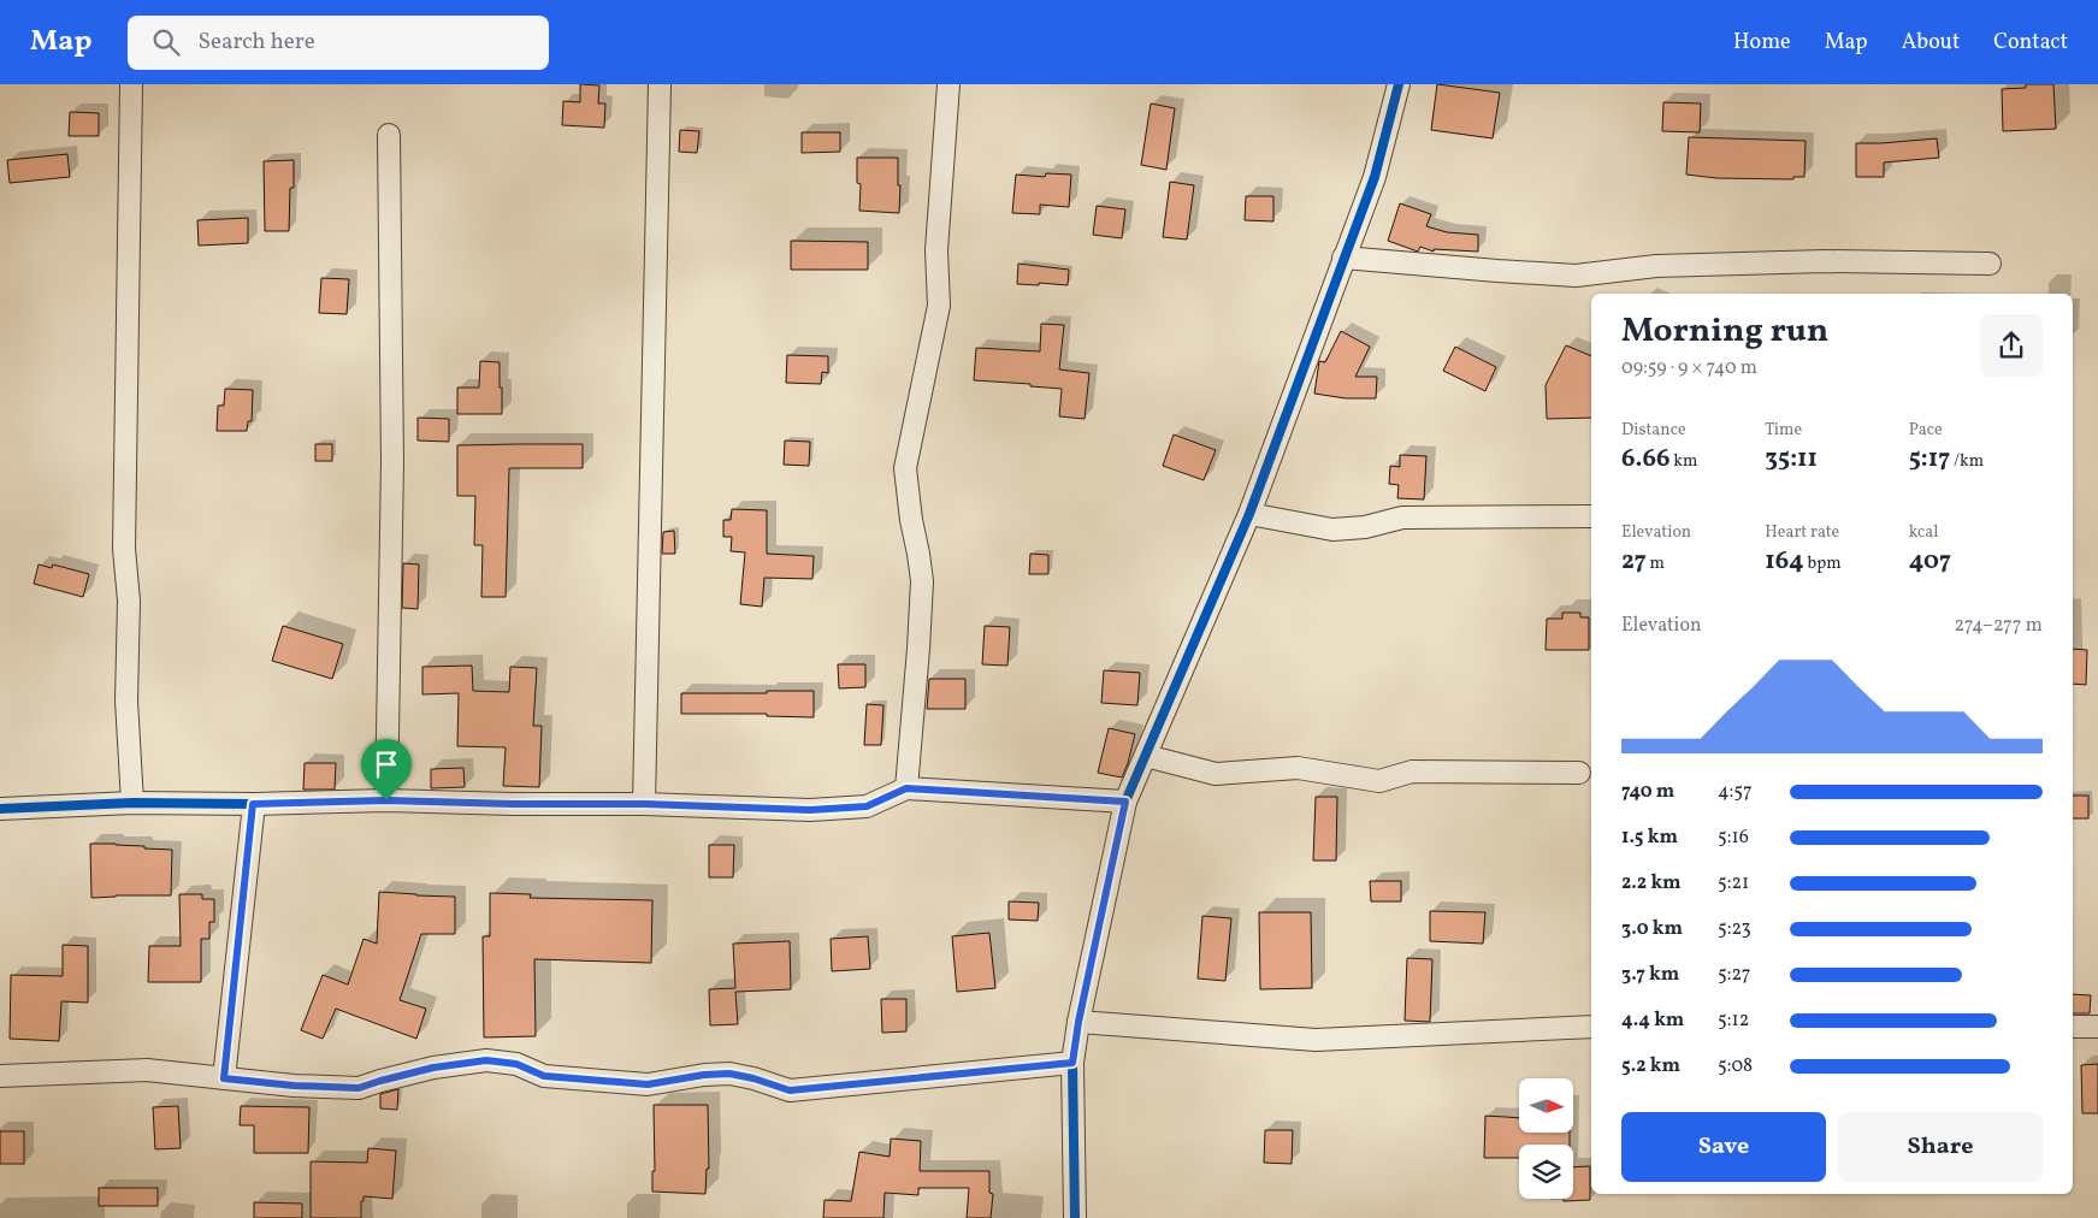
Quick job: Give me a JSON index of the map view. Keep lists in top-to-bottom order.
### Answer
{
  "north": "right",
  "page": {
    "header": "Map",
    "search": "Search here",
    "nav": [
      "Home",
      "Map",
      "About",
      "Contact"
    ],
    "heading": ["Morning run", "09:59 · 9 × 740 m"],
    "stats": [
      ["Distance", "6.66 km"],
      ["Time", "35:11"],
      ["Pace", "5:17 /km"],
      ["Elevation", "27 m"],
      ["Heart rate", "164 bpm"],
      ["kcal", "407"]
    ],
    "chart": ["Elevation", "274–277 m"],
    "list": [
      {
        "name": "740 m",
        "note": "4:57"
      },
      {
        "name": "1.5 km",
        "note": "5:16"
      },
      {
        "name": "2.2 km",
        "note": "5:21"
      },
      {
        "name": "3.0 km",
        "note": "5:23"
      },
      {
        "name": "3.7 km",
        "note": "5:27"
      },
      {
        "name": "4.4 km",
        "note": "5:12"
      },
      {
        "name": "5.2 km",
        "note": "5:08"
      }
    ],
    "buttons": ["Save", "Share"]
  }
}
